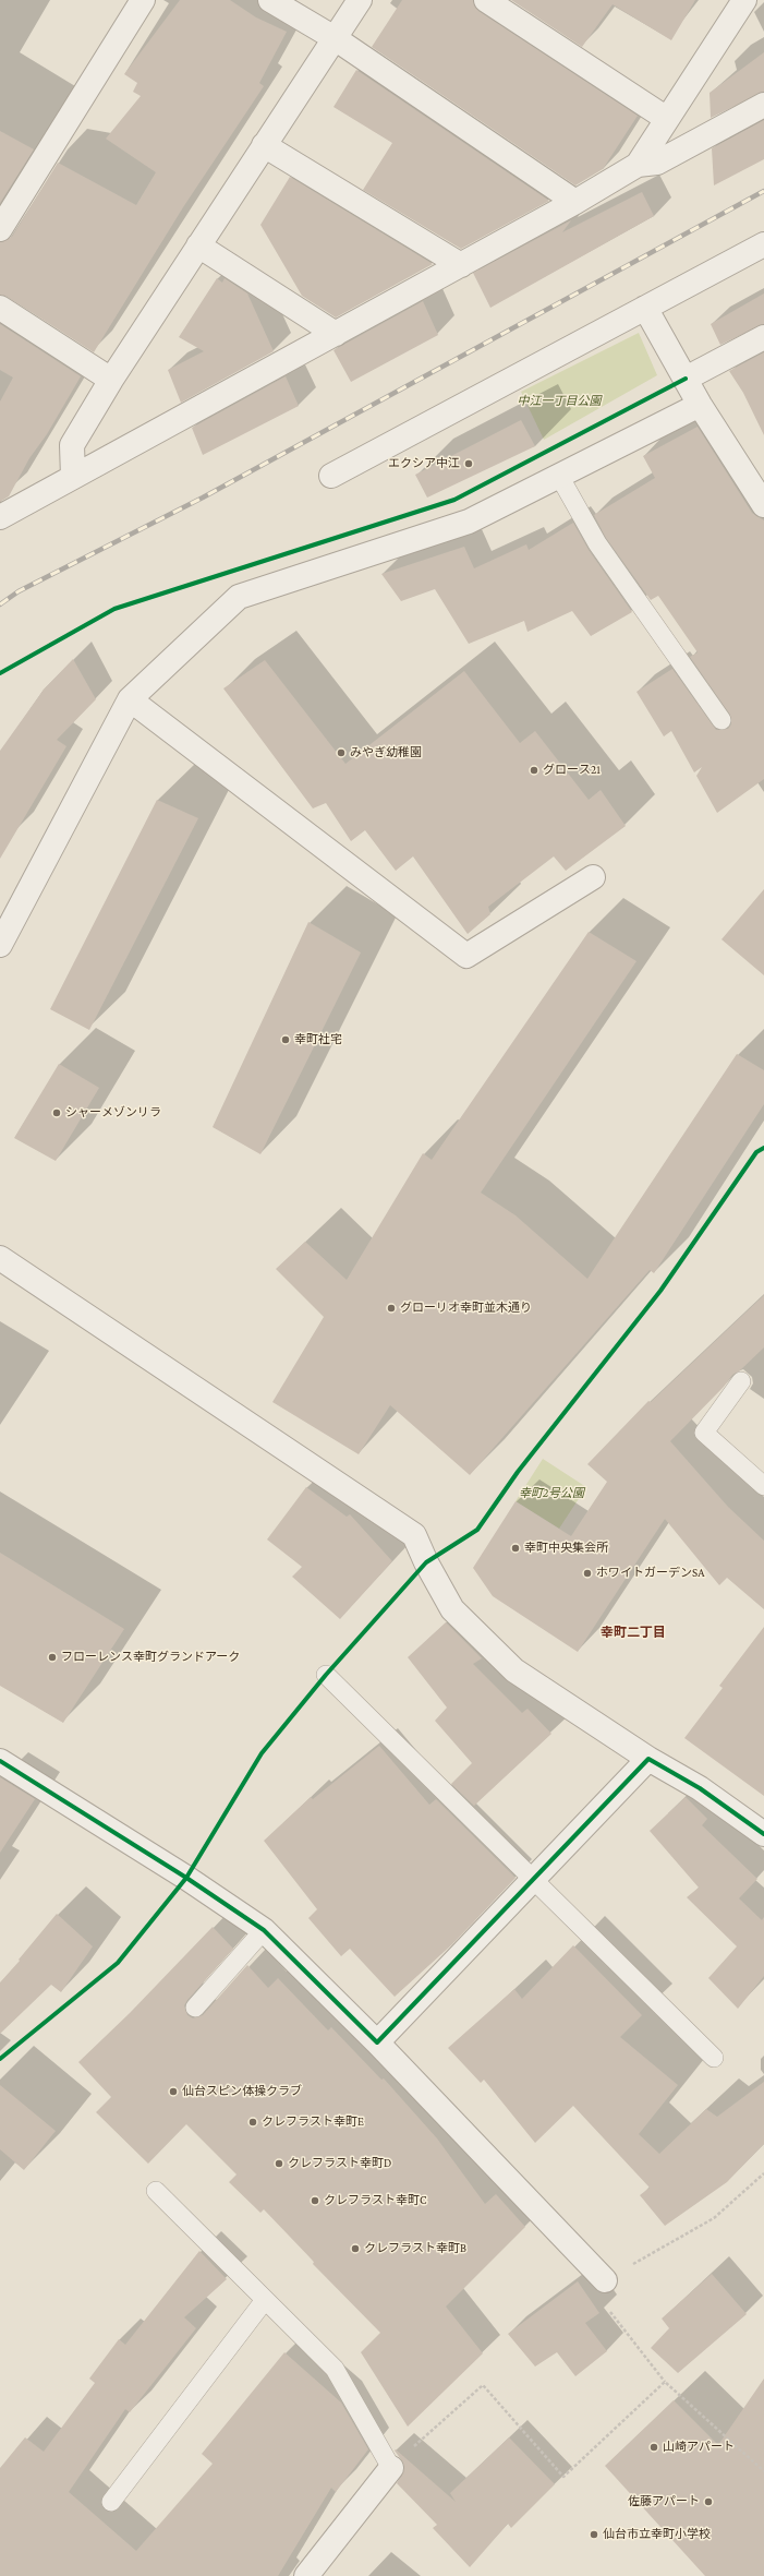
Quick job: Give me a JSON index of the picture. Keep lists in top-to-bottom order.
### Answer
{
  "districts": ["幸町二丁目"],
  "parks": ["中江一丁目公園", "幸町2号公園"],
  "places": [
    "エクシア中江",
    "みやぎ幼稚園",
    "グロース21",
    "幸町社宅",
    "シャーメゾンリラ",
    "グローリオ幸町並木通り",
    "幸町中央集会所",
    "ホワイトガーデンSA",
    "フローレンス幸町グランドアーク",
    "仙台スピン体操クラブ",
    "クレフラスト幸町E",
    "クレフラスト幸町D",
    "クレフラスト幸町C",
    "クレフラスト幸町B",
    "山崎アパート",
    "佐藤アパート",
    "仙台市立幸町小学校"
  ]
}
